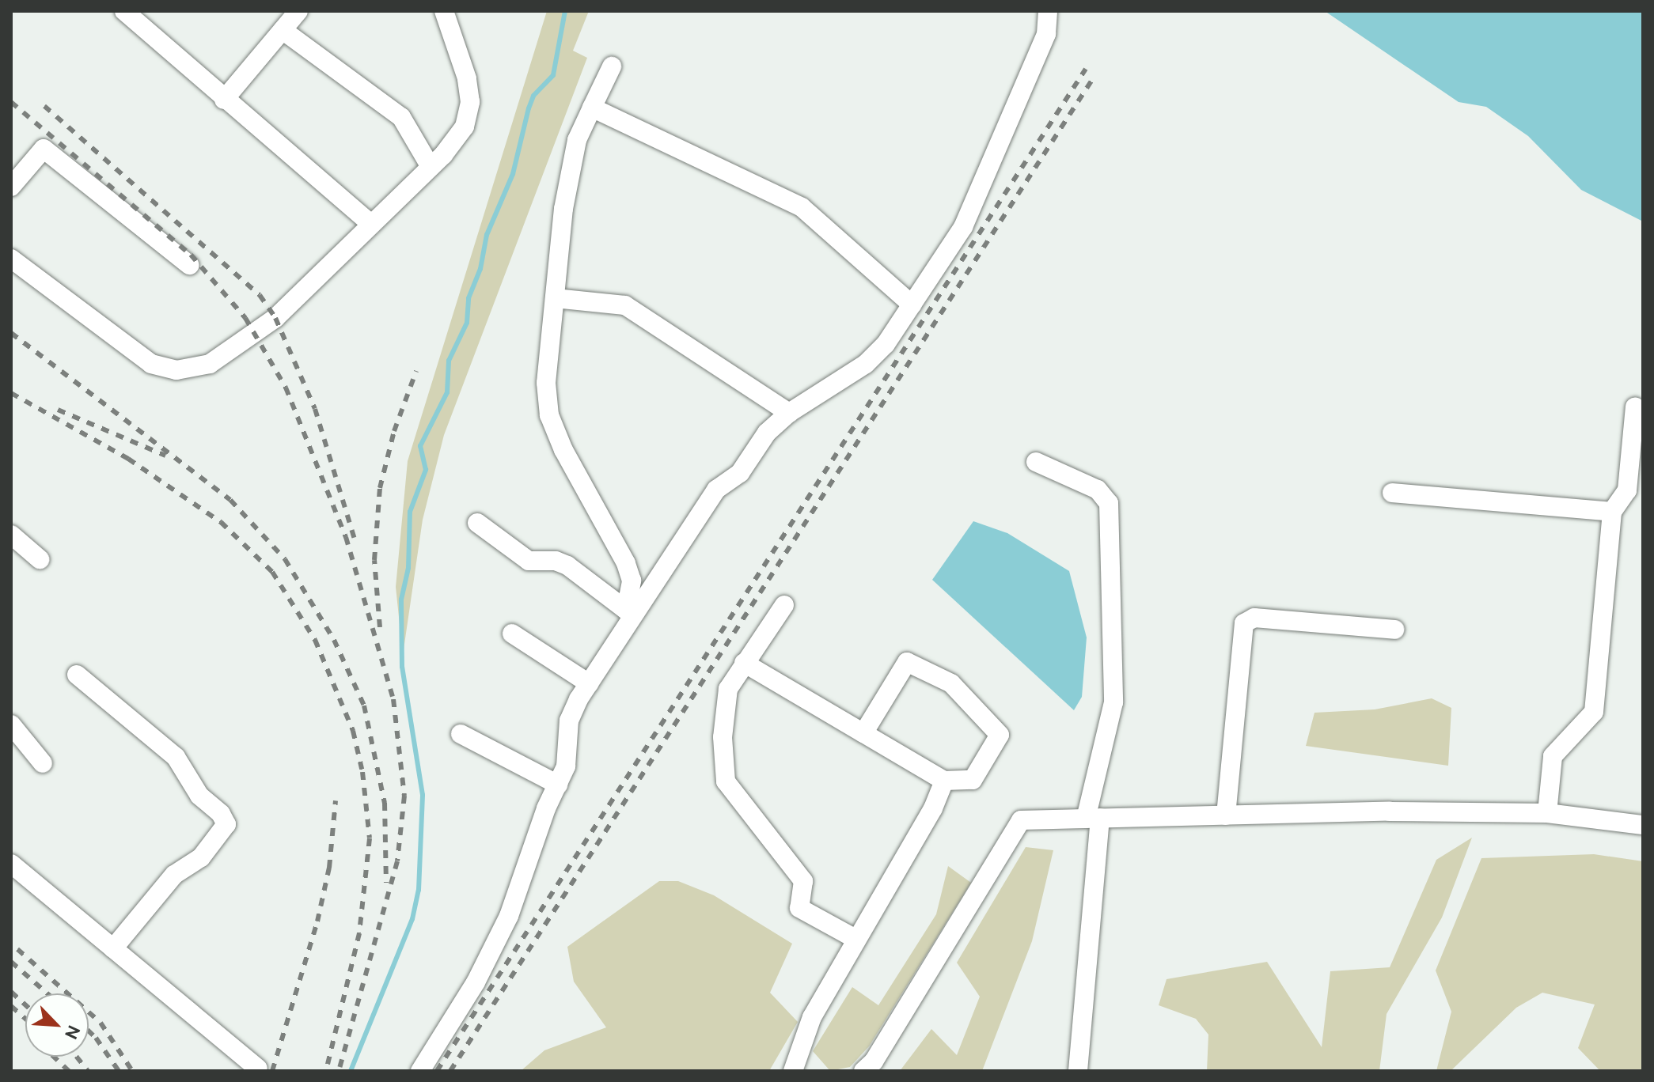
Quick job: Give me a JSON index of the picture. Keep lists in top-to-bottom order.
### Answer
{
  "north": "bottom right"
}
